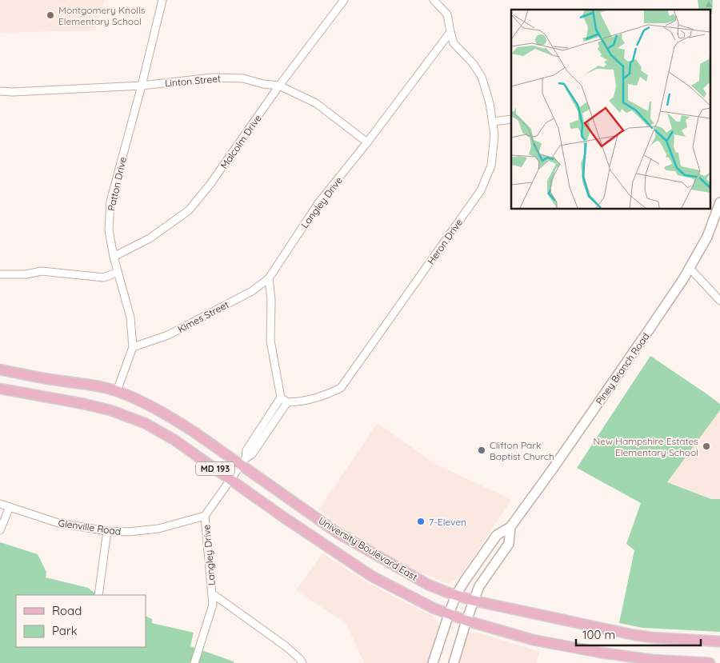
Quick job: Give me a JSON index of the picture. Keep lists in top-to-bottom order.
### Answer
{
  "streets": {
    "main road": ["Piney Branch Road", "MD 193", "University Boulevard East"],
    "street": [
      "Linton Street",
      "Malcolm Drive",
      "Patton Drive",
      "Langley Drive",
      "Heron Drive",
      "Kimes Street",
      "Glenville Road"
    ]
  },
  "crossings": [
    ["Linton Street", "Malcolm Drive"],
    ["Linton Street", "Patton Drive"],
    ["Linton Street", "Langley Drive"],
    ["Malcolm Drive", "Patton Drive"],
    ["Patton Drive", "Kimes Street"],
    ["Patton Drive", "University Boulevard East"],
    ["Langley Drive", "Heron Drive"],
    ["Langley Drive", "Kimes Street"],
    ["Langley Drive", "Glenville Road"],
    ["Langley Drive", "University Boulevard East"],
    ["Piney Branch Road", "University Boulevard East"]
  ],
  "places": [
    "Montgomery Knolls Elementary School",
    "New Hampshire Estates Elementary School",
    "Clifton Park Baptist Church",
    "7-Eleven"
  ],
  "legend": ["Road", "Park"],
  "scale_bar": "100 m"
}
